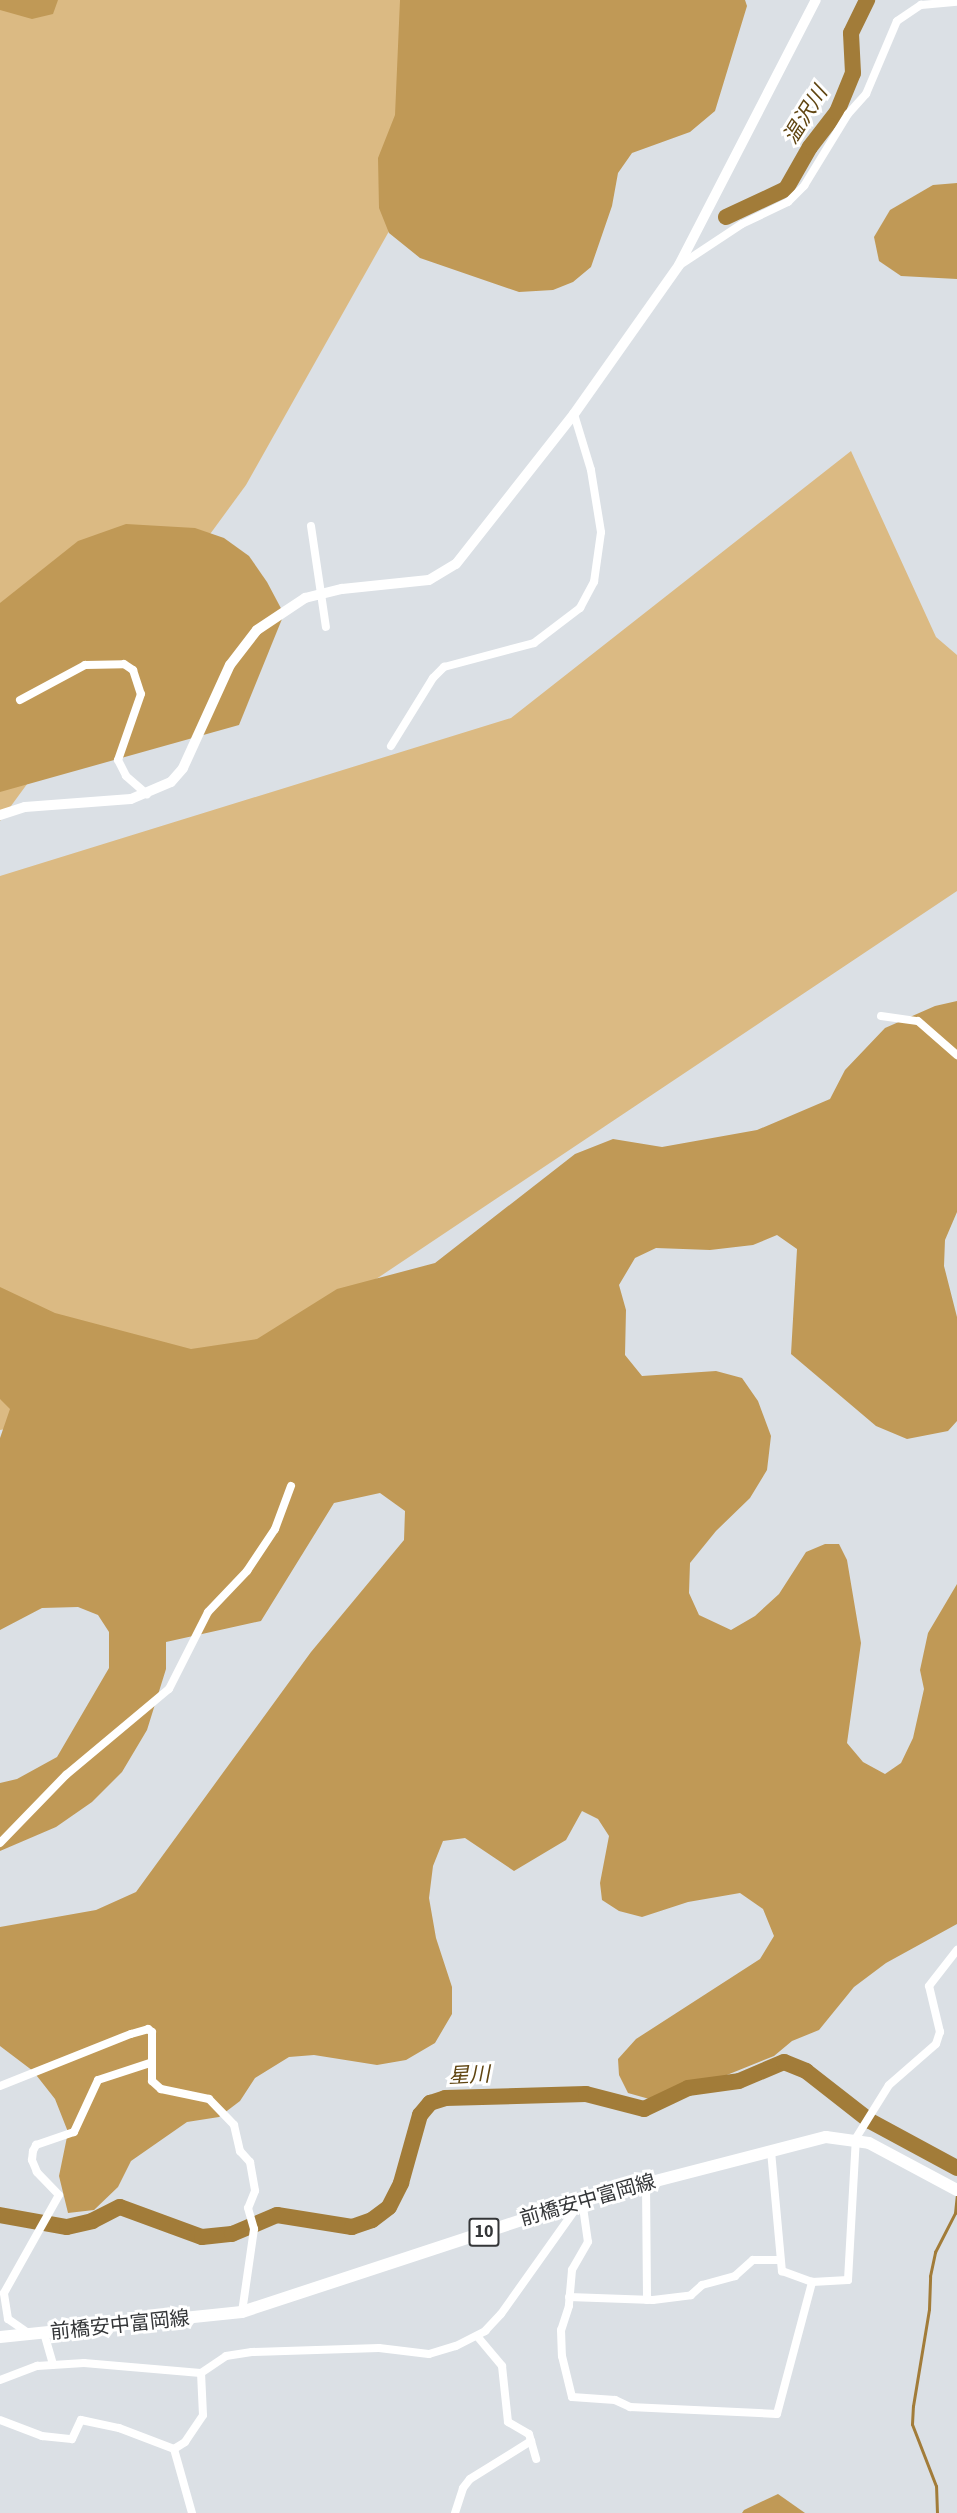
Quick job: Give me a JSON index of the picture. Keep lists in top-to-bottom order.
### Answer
{
  "streets": {
    "main road": ["前橋安中富岡線", "10"]
  },
  "water": ["温沢川", "星川"]
}
